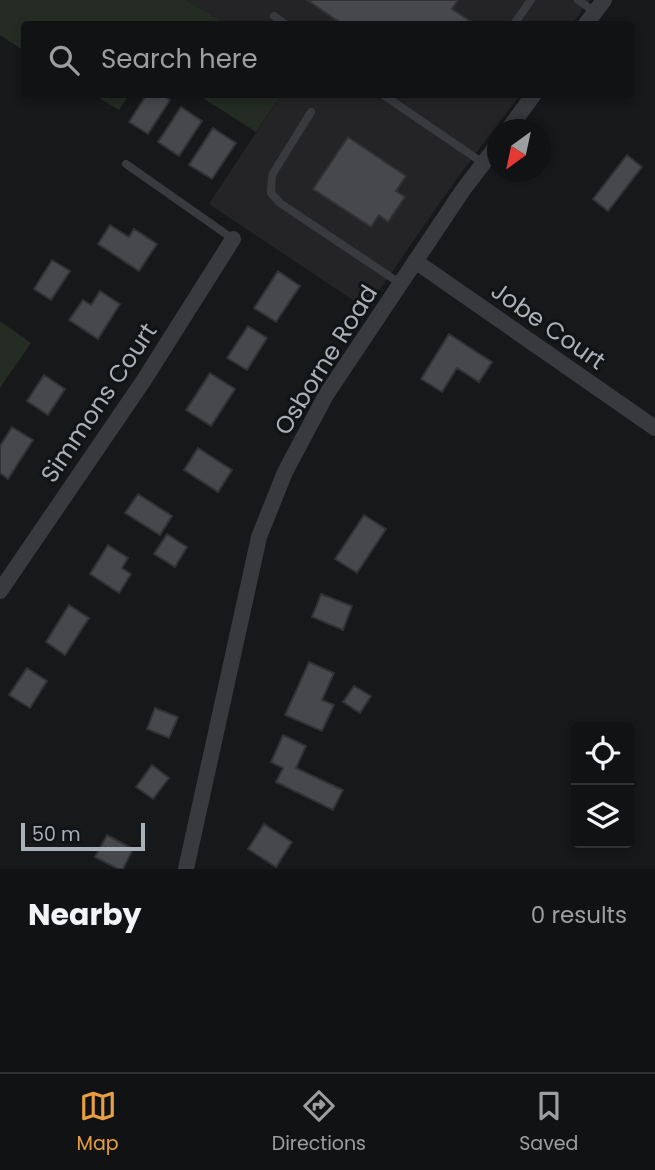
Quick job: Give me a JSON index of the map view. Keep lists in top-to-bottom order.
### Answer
{
  "streets": {
    "street": ["Jobe Court", "Osborne Road", "Simmons Court"]
  },
  "crossings": [
    ["Jobe Court", "Osborne Road"]
  ],
  "scale_bar": "50 m",
  "north": "bottom left",
  "page": {
    "search": "Search here",
    "scale": "50 m",
    "heading": ["Nearby", "0 results"],
    "nav": ["Map", "Directions", "Saved"]
  }
}
